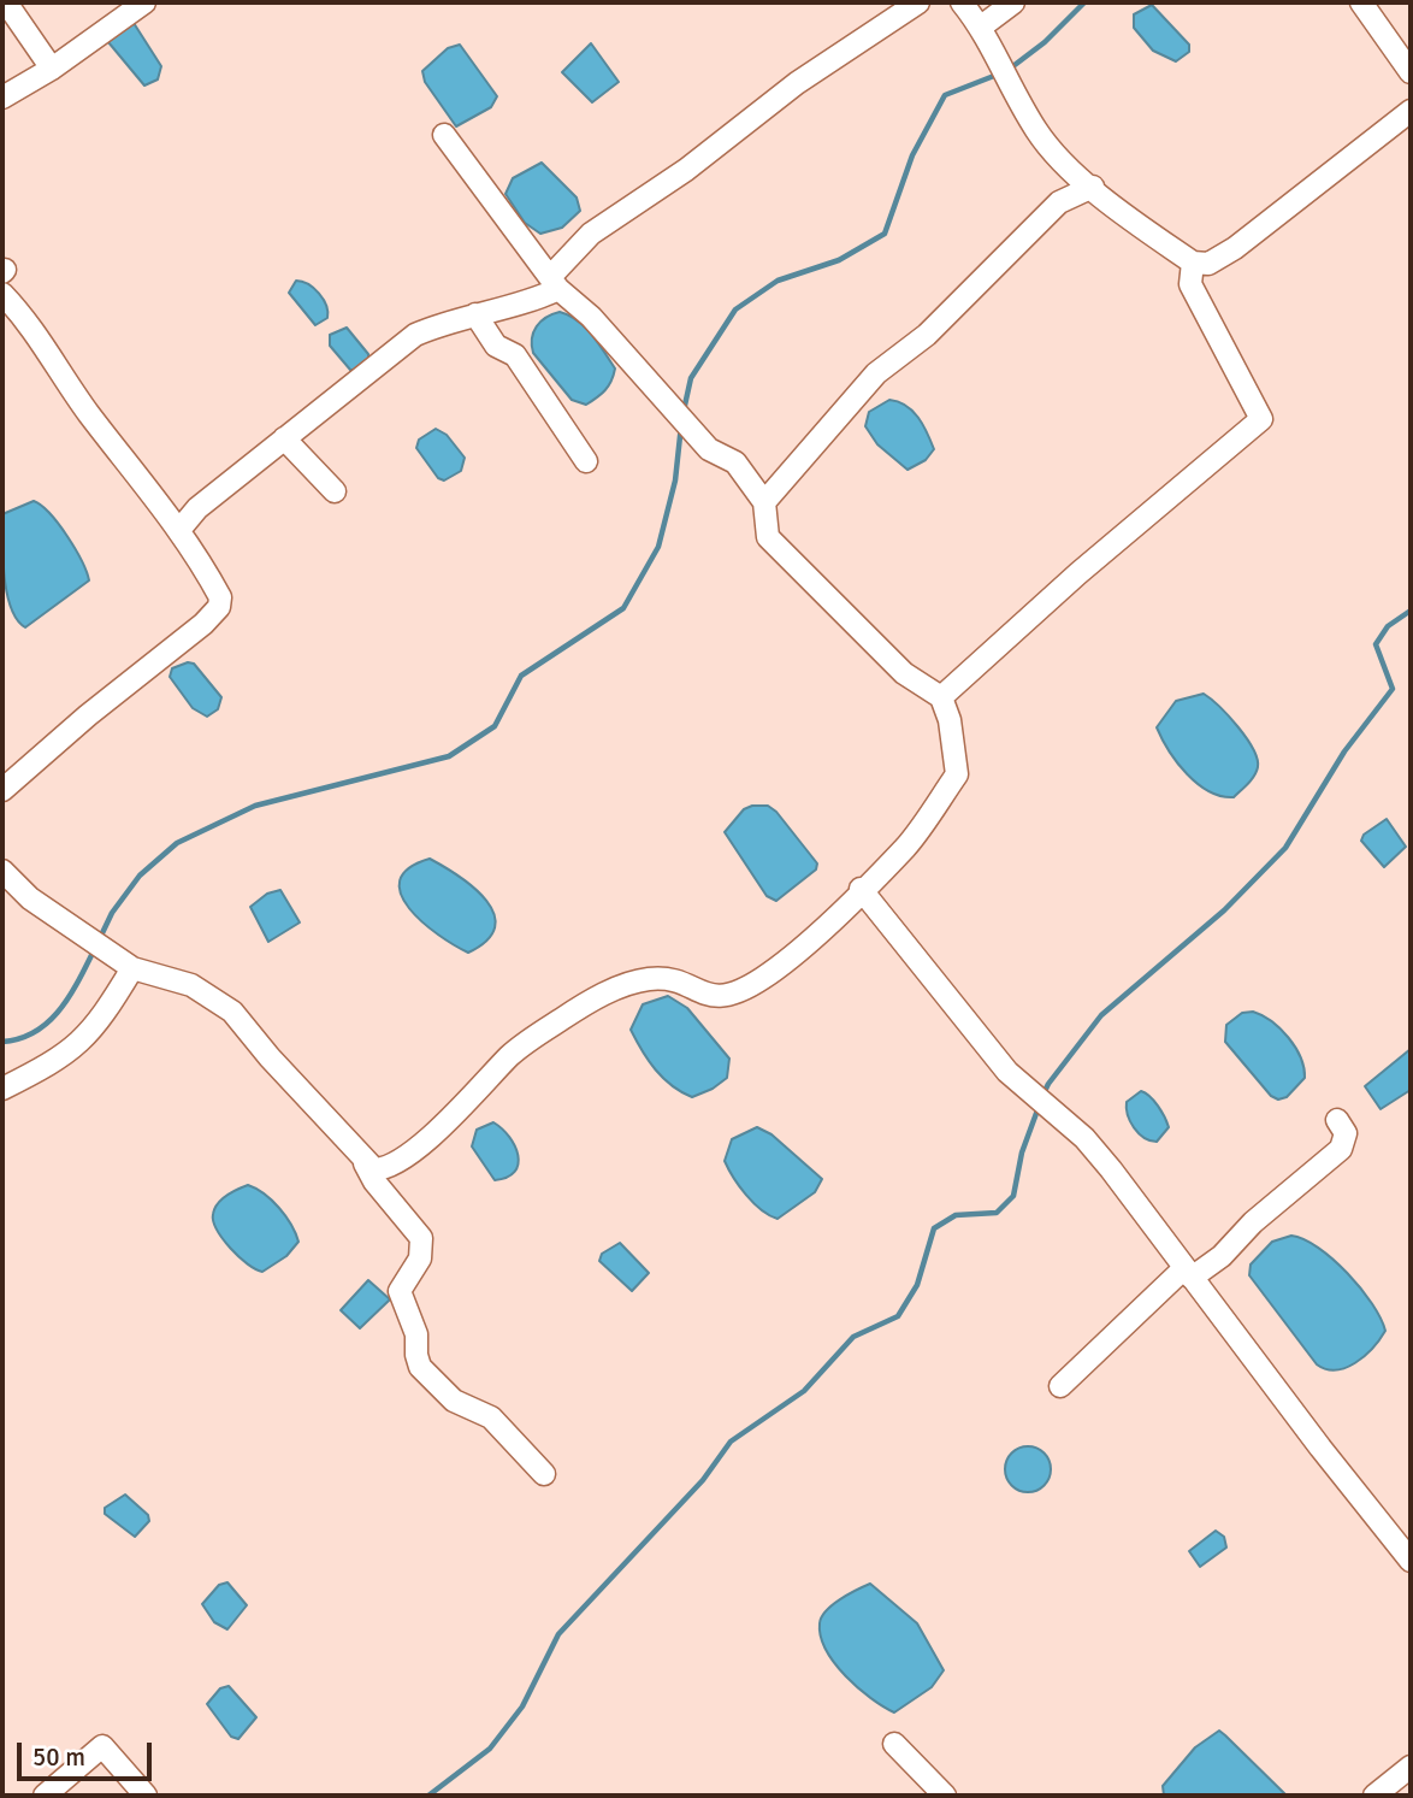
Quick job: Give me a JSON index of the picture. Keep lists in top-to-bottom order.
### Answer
{
  "scale_bar": "50 m"
}
